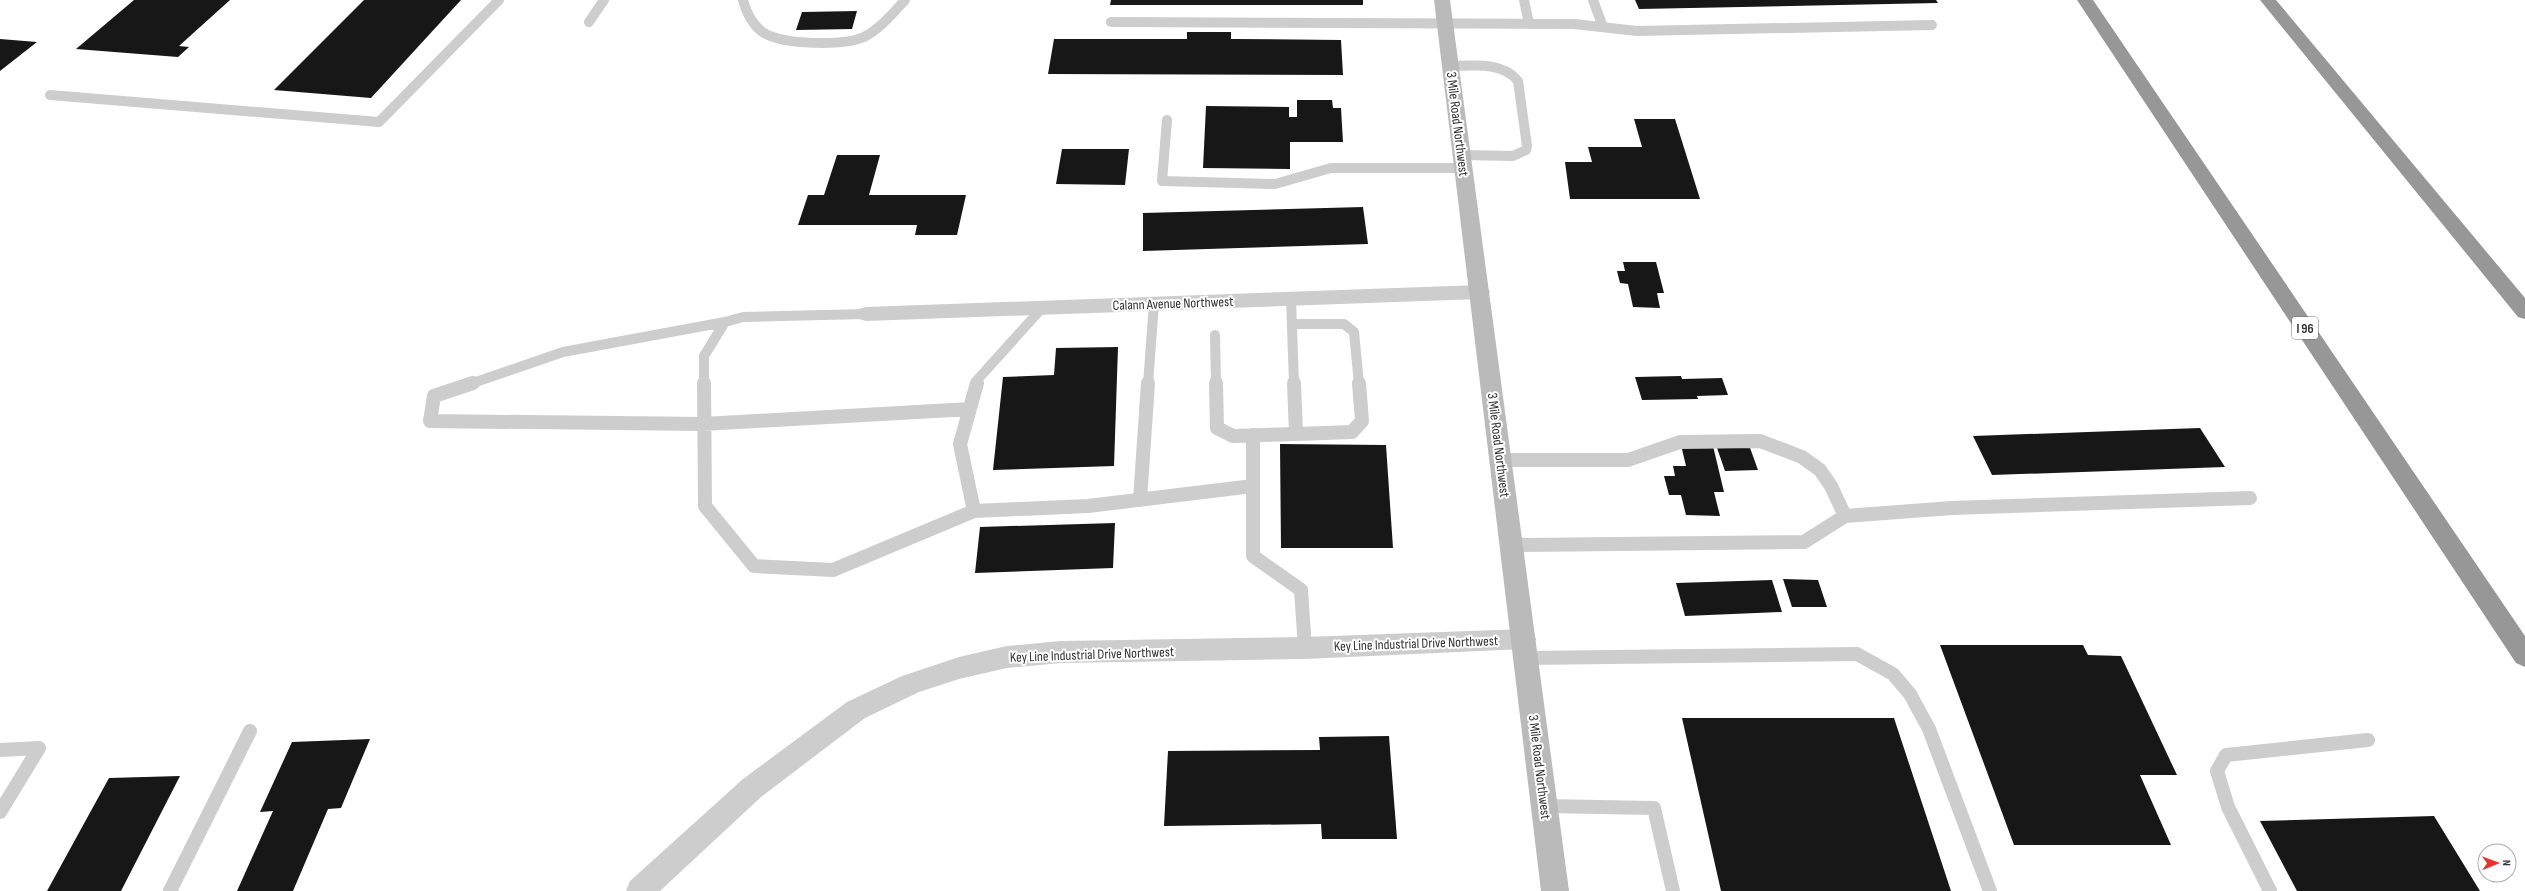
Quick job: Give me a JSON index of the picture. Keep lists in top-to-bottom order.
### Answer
{
  "streets": {
    "highway": ["I 96"],
    "main road": ["3 Mile Road Northwest"],
    "street": ["Calann Avenue Northwest", "Key Line Industrial Drive Northwest"]
  },
  "crossings": [
    ["3 Mile Road Northwest", "Calann Avenue Northwest"],
    ["3 Mile Road Northwest", "Key Line Industrial Drive Northwest"]
  ],
  "north": "right"
}
